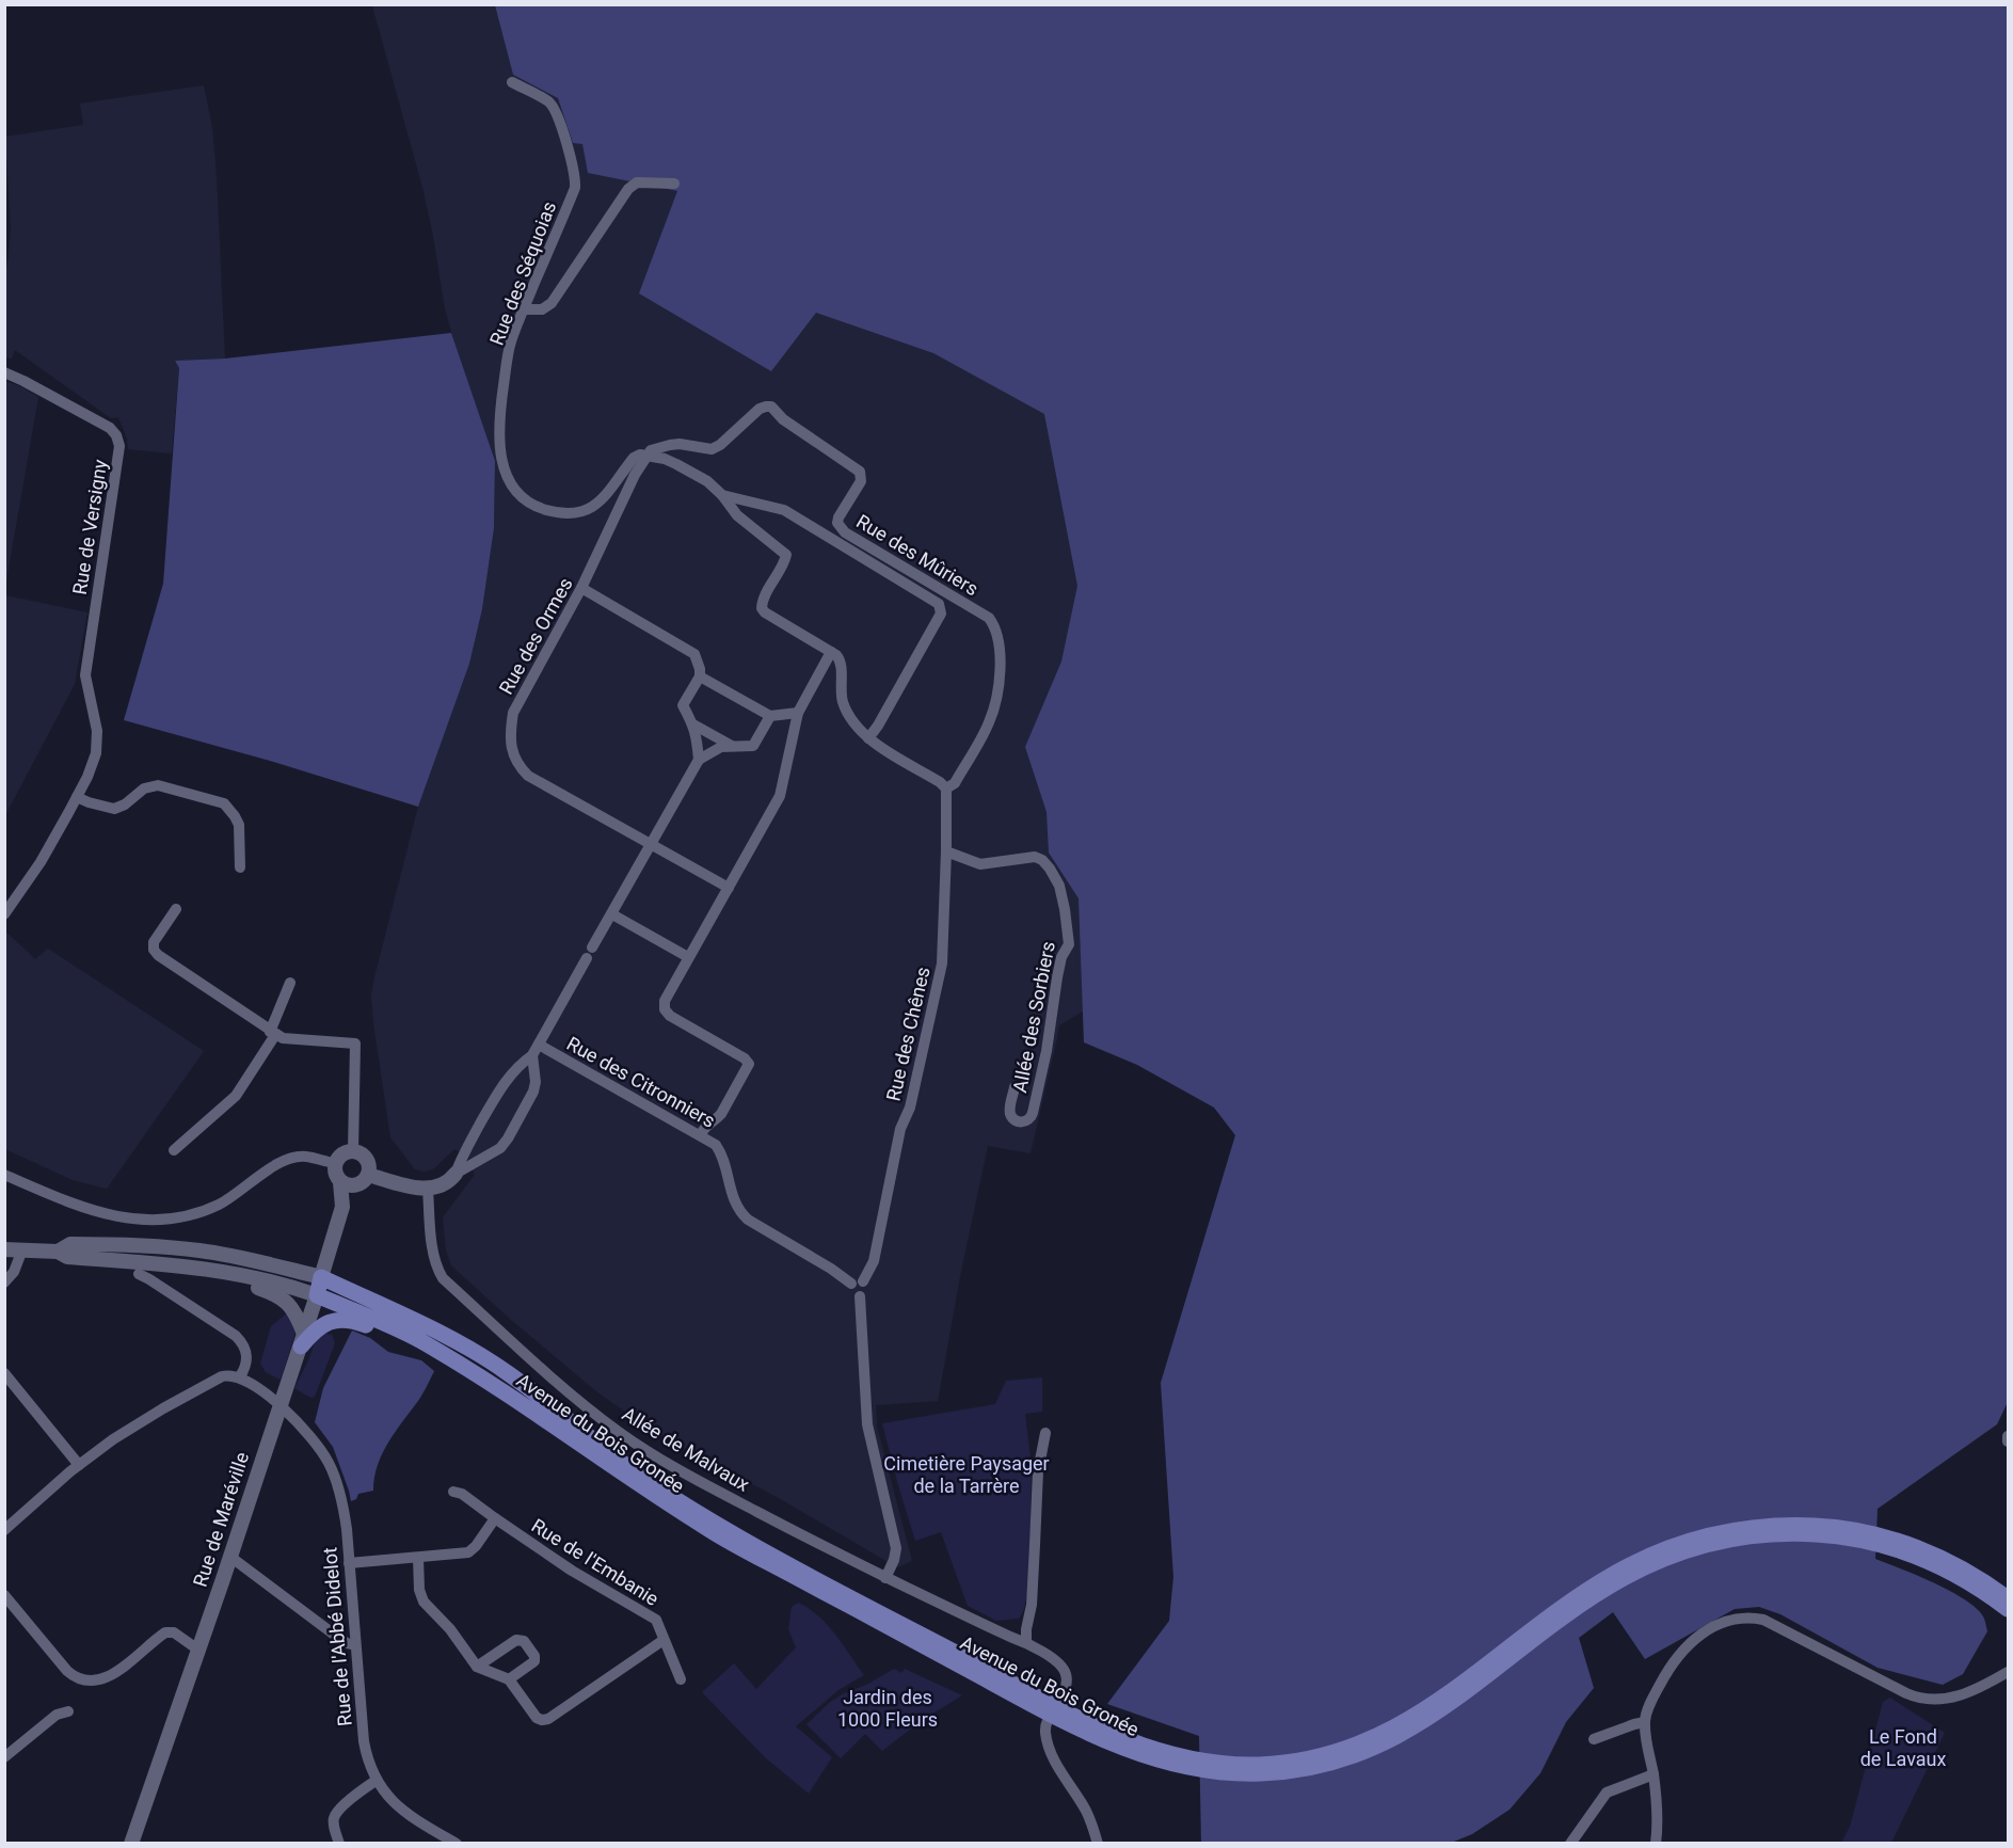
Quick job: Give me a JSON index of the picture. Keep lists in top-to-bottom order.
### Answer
{
  "streets": {
    "main road": ["Avenue du Bois Gronée", "Rue de Maréville"],
    "street": [
      "Rue des Séquoias",
      "Rue de Versigny",
      "Rue des Mûriers",
      "Rue des Ormes",
      "Allée des Sorbiers",
      "Rue des Chênes",
      "Rue des Citronniers",
      "Allée de Malvaux",
      "Rue de l'Embanie",
      "Rue de l'Abbé Didelot"
    ]
  },
  "crossings": [
    ["Rue des Séquoias", "Rue des Mûriers"],
    ["Rue des Séquoias", "Rue des Ormes"],
    ["Rue des Mûriers", "Rue des Ormes"],
    ["Rue des Mûriers", "Rue des Chênes"],
    ["Allée des Sorbiers", "Rue des Chênes"],
    ["Rue des Chênes", "Rue des Citronniers"],
    ["Rue des Chênes", "Allée de Malvaux"],
    ["Avenue du Bois Gronée", "Rue de Maréville"],
    ["Rue de Maréville", "Rue de l'Abbé Didelot"]
  ],
  "parks": ["Cimetière Paysager de la Tarrère", "Jardin des 1000 Fleurs", "Le Fond de Lavaux"]
}
